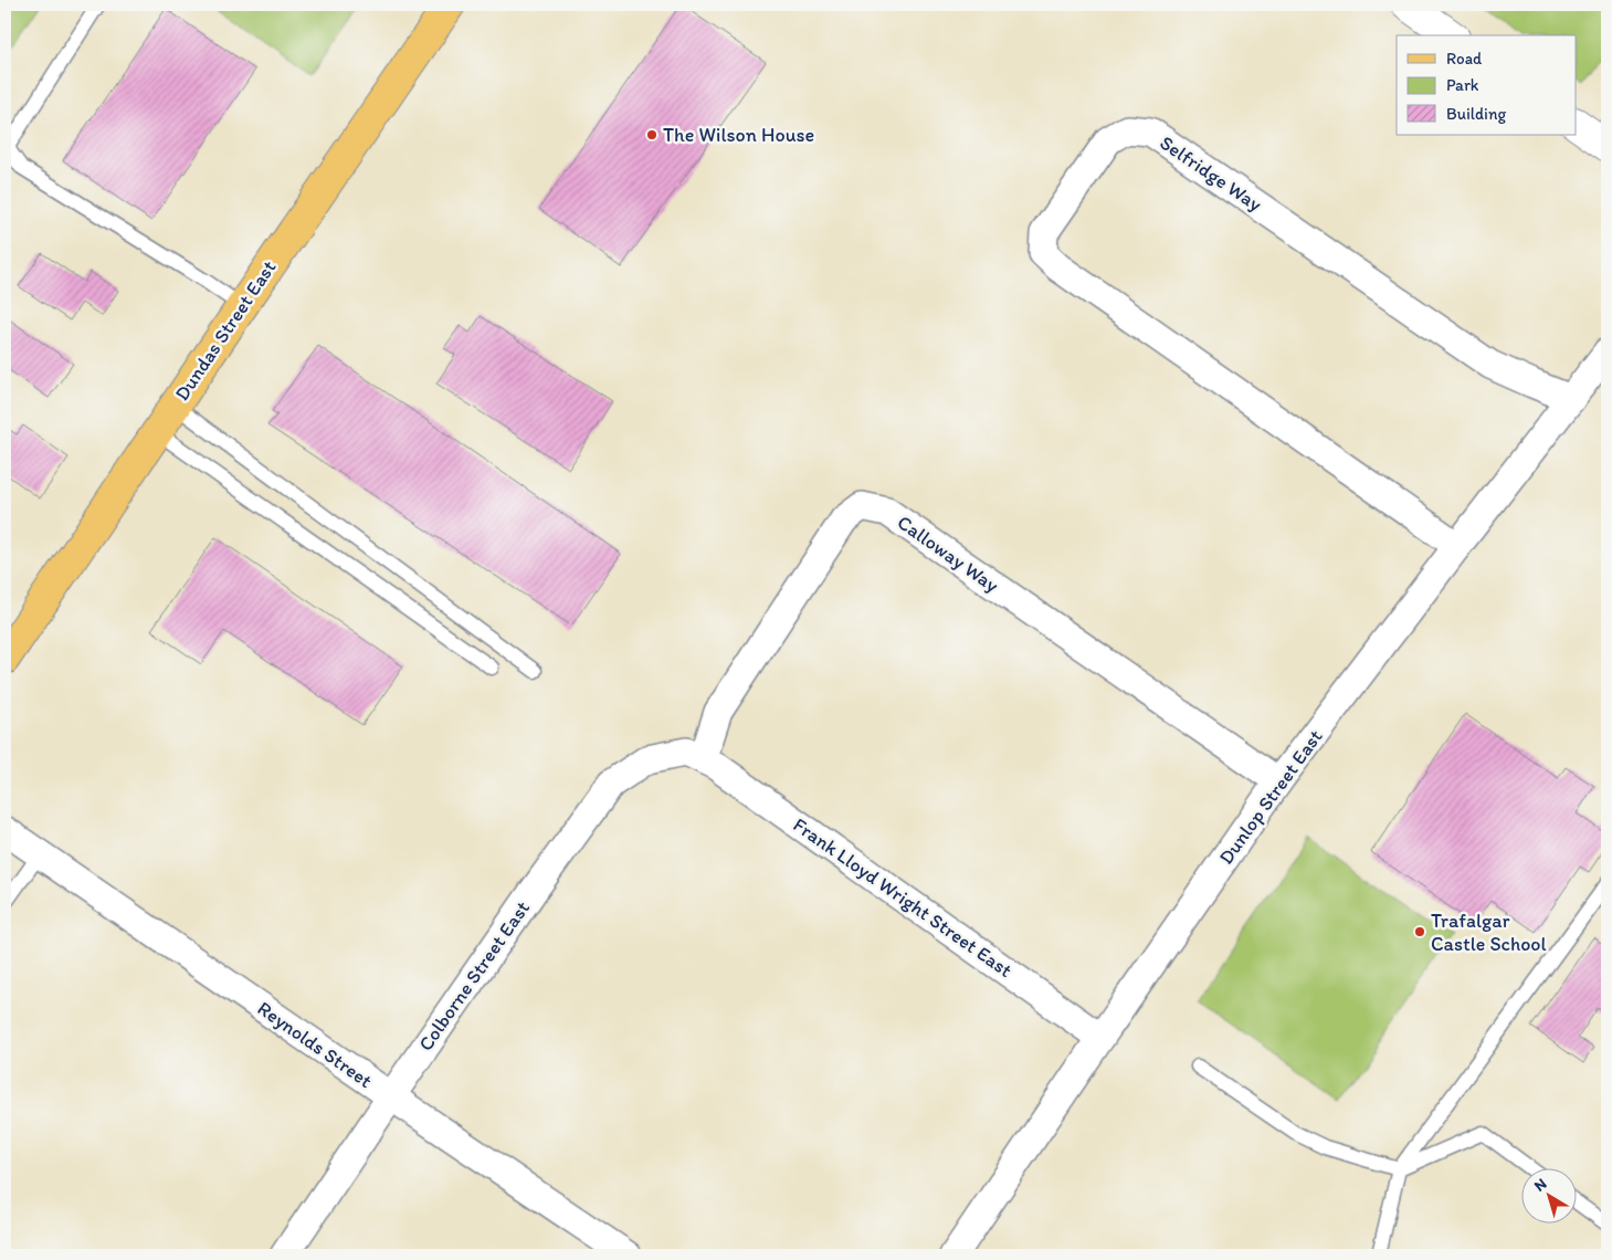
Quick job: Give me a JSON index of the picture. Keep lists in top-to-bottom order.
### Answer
{
  "streets": {
    "main road": ["Dundas Street East"],
    "street": [
      "Selfridge Way",
      "Calloway Way",
      "Dunlop Street East",
      "Frank Lloyd Wright Street East",
      "Colborne Street East",
      "Reynolds Street"
    ]
  },
  "crossings": [
    ["Selfridge Way", "Dunlop Street East"],
    ["Calloway Way", "Dunlop Street East"],
    ["Calloway Way", "Frank Lloyd Wright Street East"],
    ["Calloway Way", "Colborne Street East"],
    ["Dunlop Street East", "Frank Lloyd Wright Street East"],
    ["Frank Lloyd Wright Street East", "Colborne Street East"],
    ["Colborne Street East", "Reynolds Street"]
  ],
  "places": ["The Wilson House", "Trafalgar Castle School"],
  "legend": ["Road", "Park", "Building"],
  "north": "top left"
}
